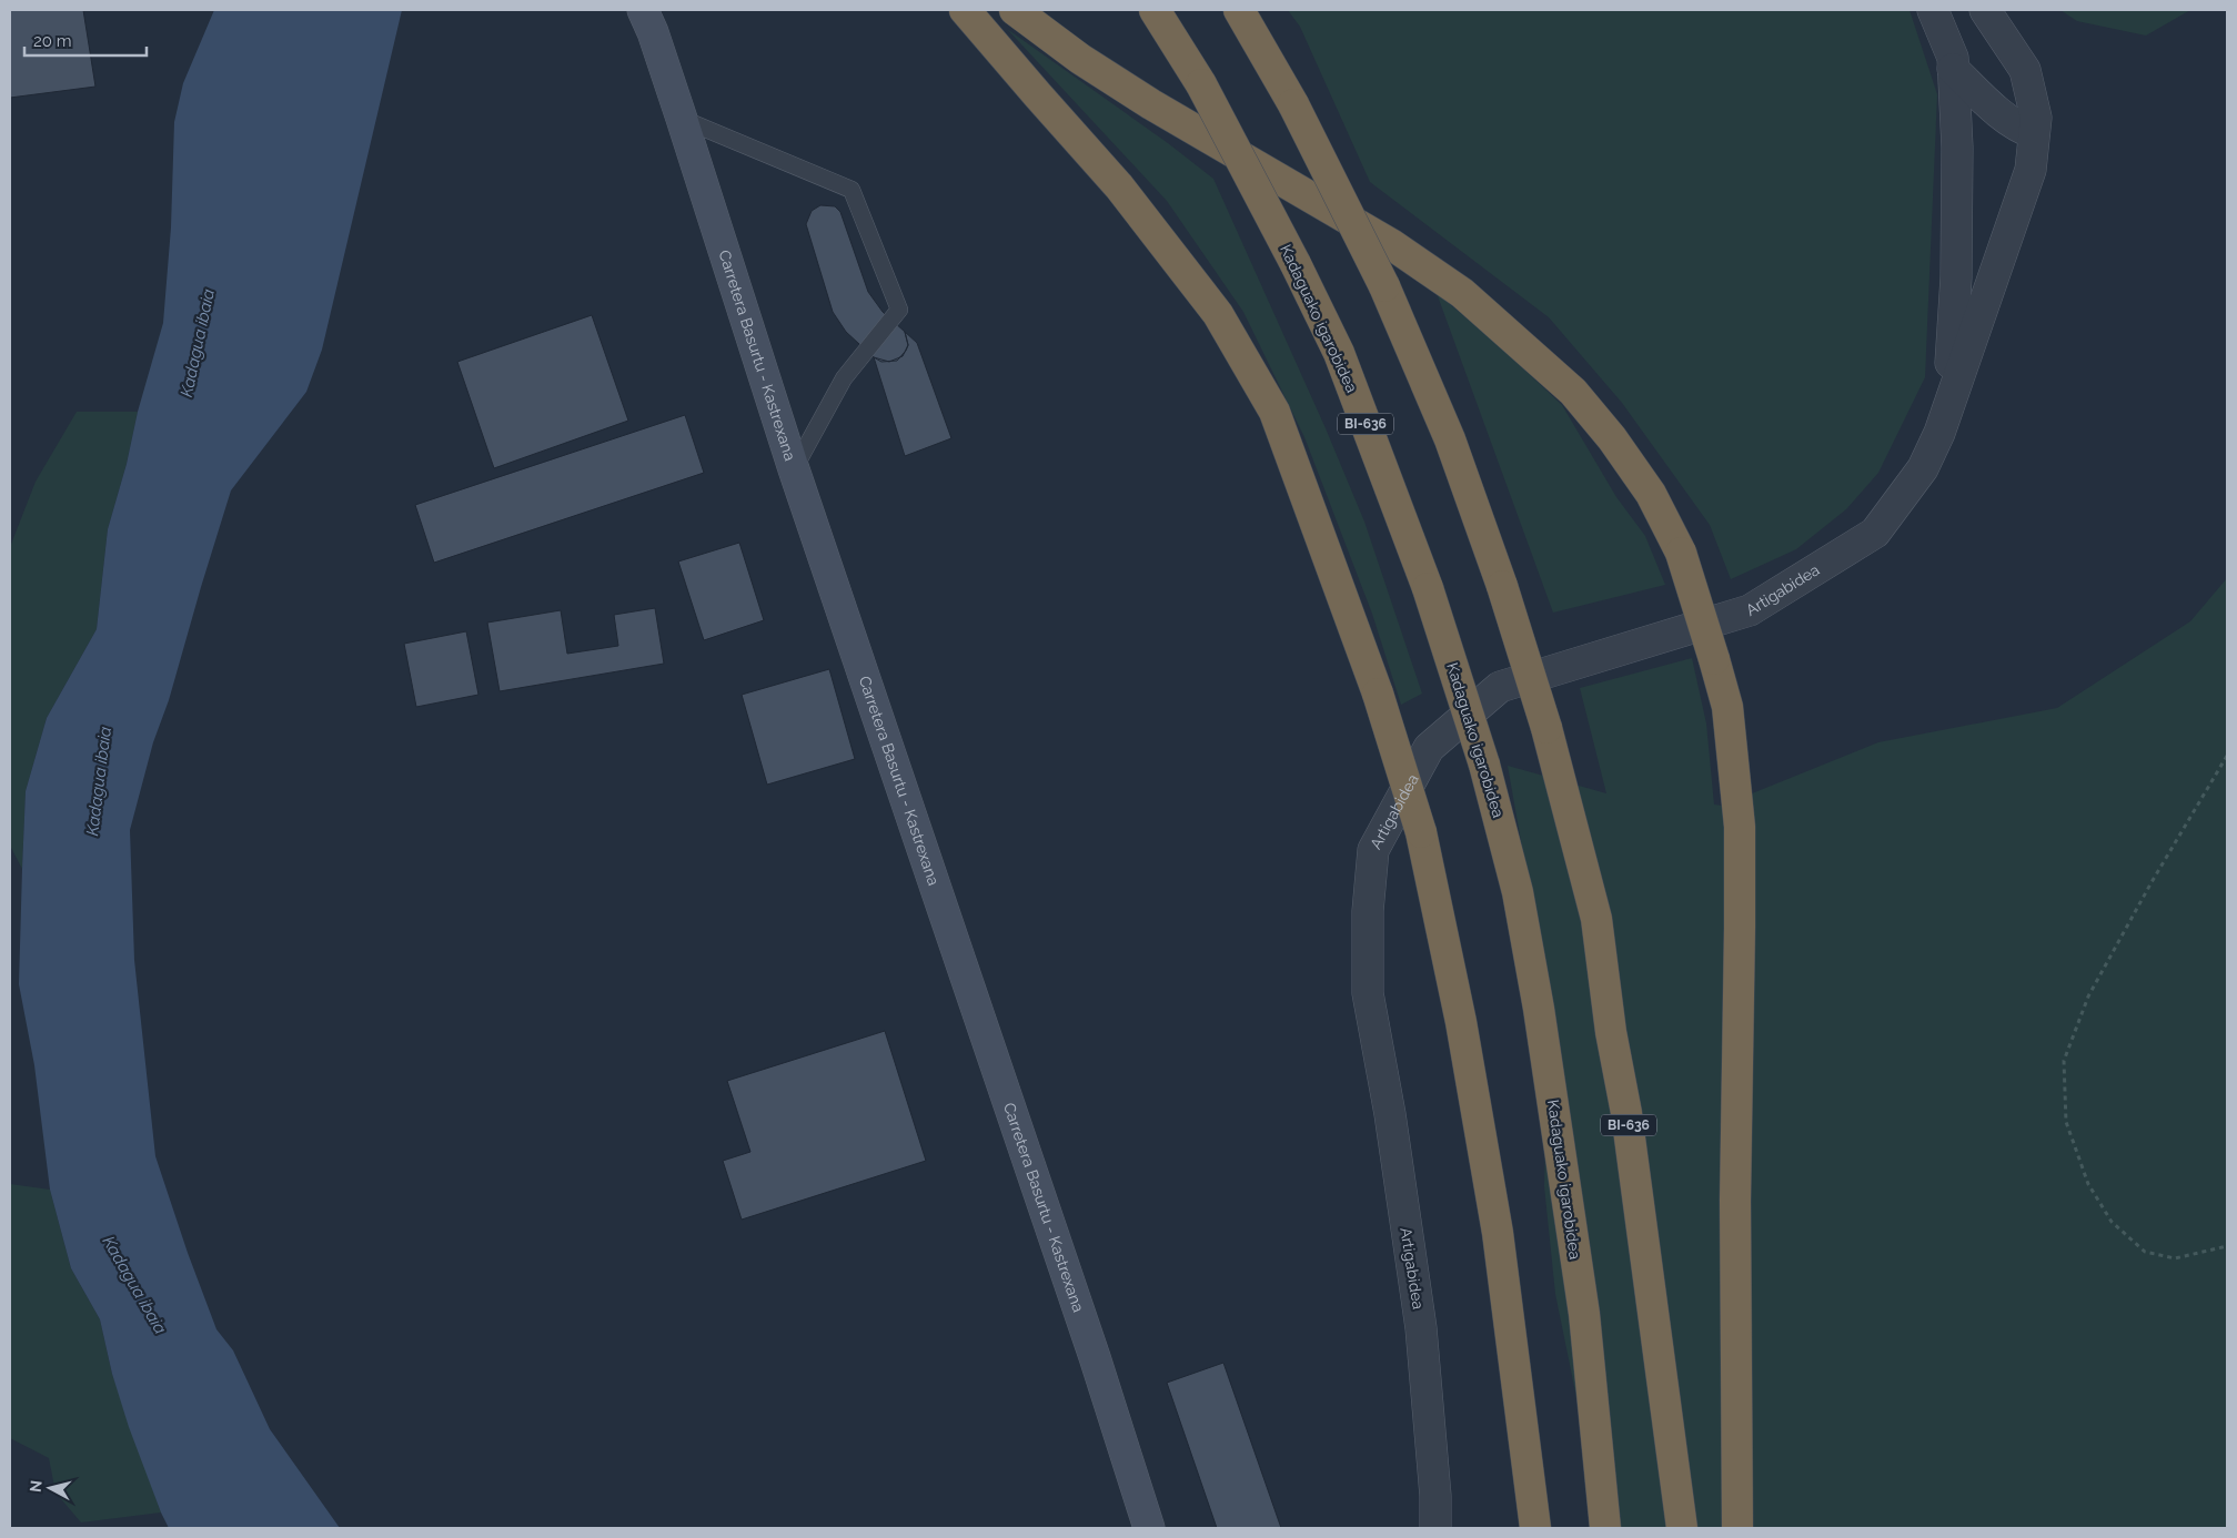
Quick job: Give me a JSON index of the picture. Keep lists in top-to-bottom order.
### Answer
{
  "streets": {
    "highway": ["Kadaguako igarobidea", "BI-636"],
    "street": ["Carretera Basurtu - Kastrexana", "Artigabidea"]
  },
  "water": ["Kadagua ibaia"],
  "scale_bar": "20 m",
  "north": "left"
}
